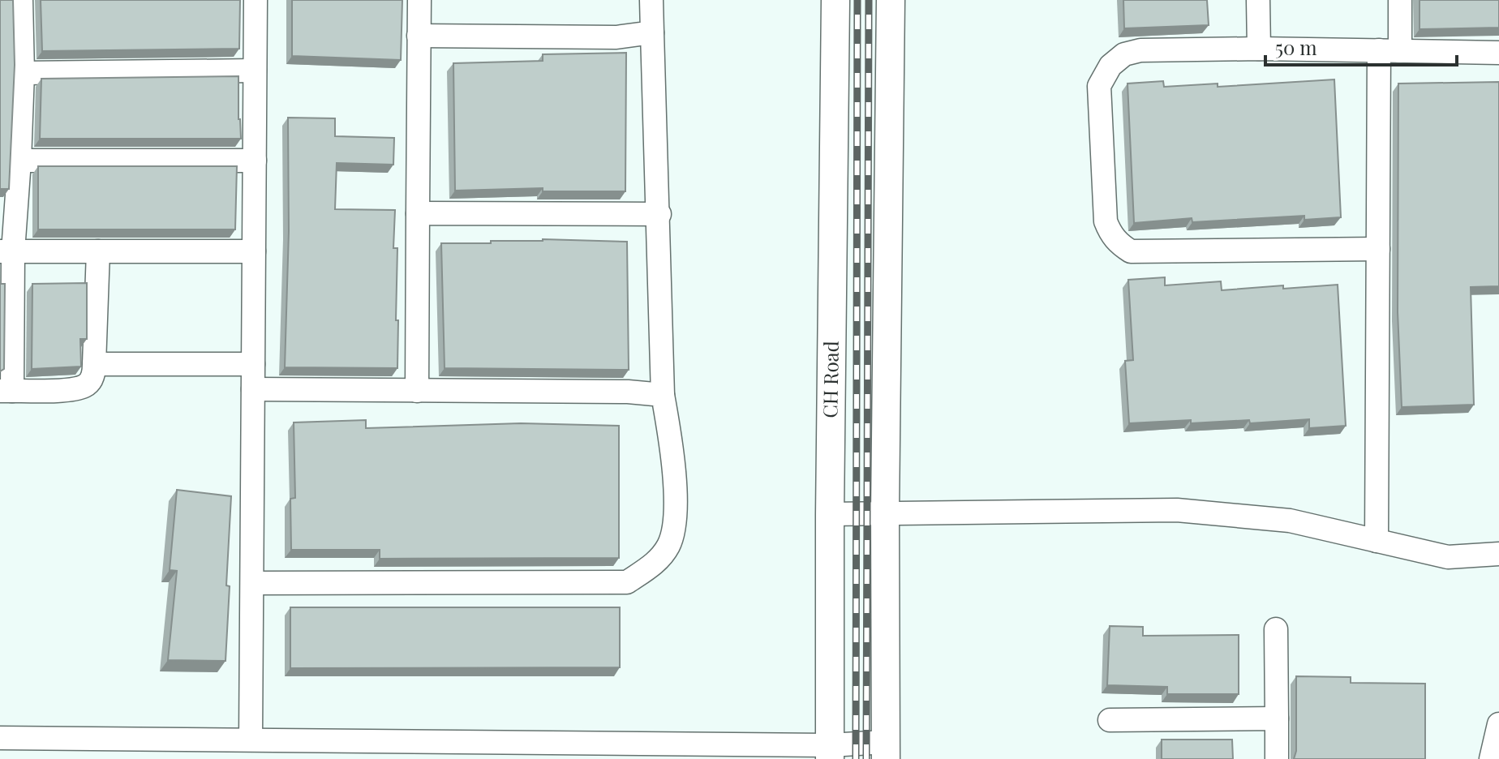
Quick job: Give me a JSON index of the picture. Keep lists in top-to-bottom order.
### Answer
{
  "streets": {
    "street": ["CH Road"]
  },
  "scale_bar": "50 m"
}
